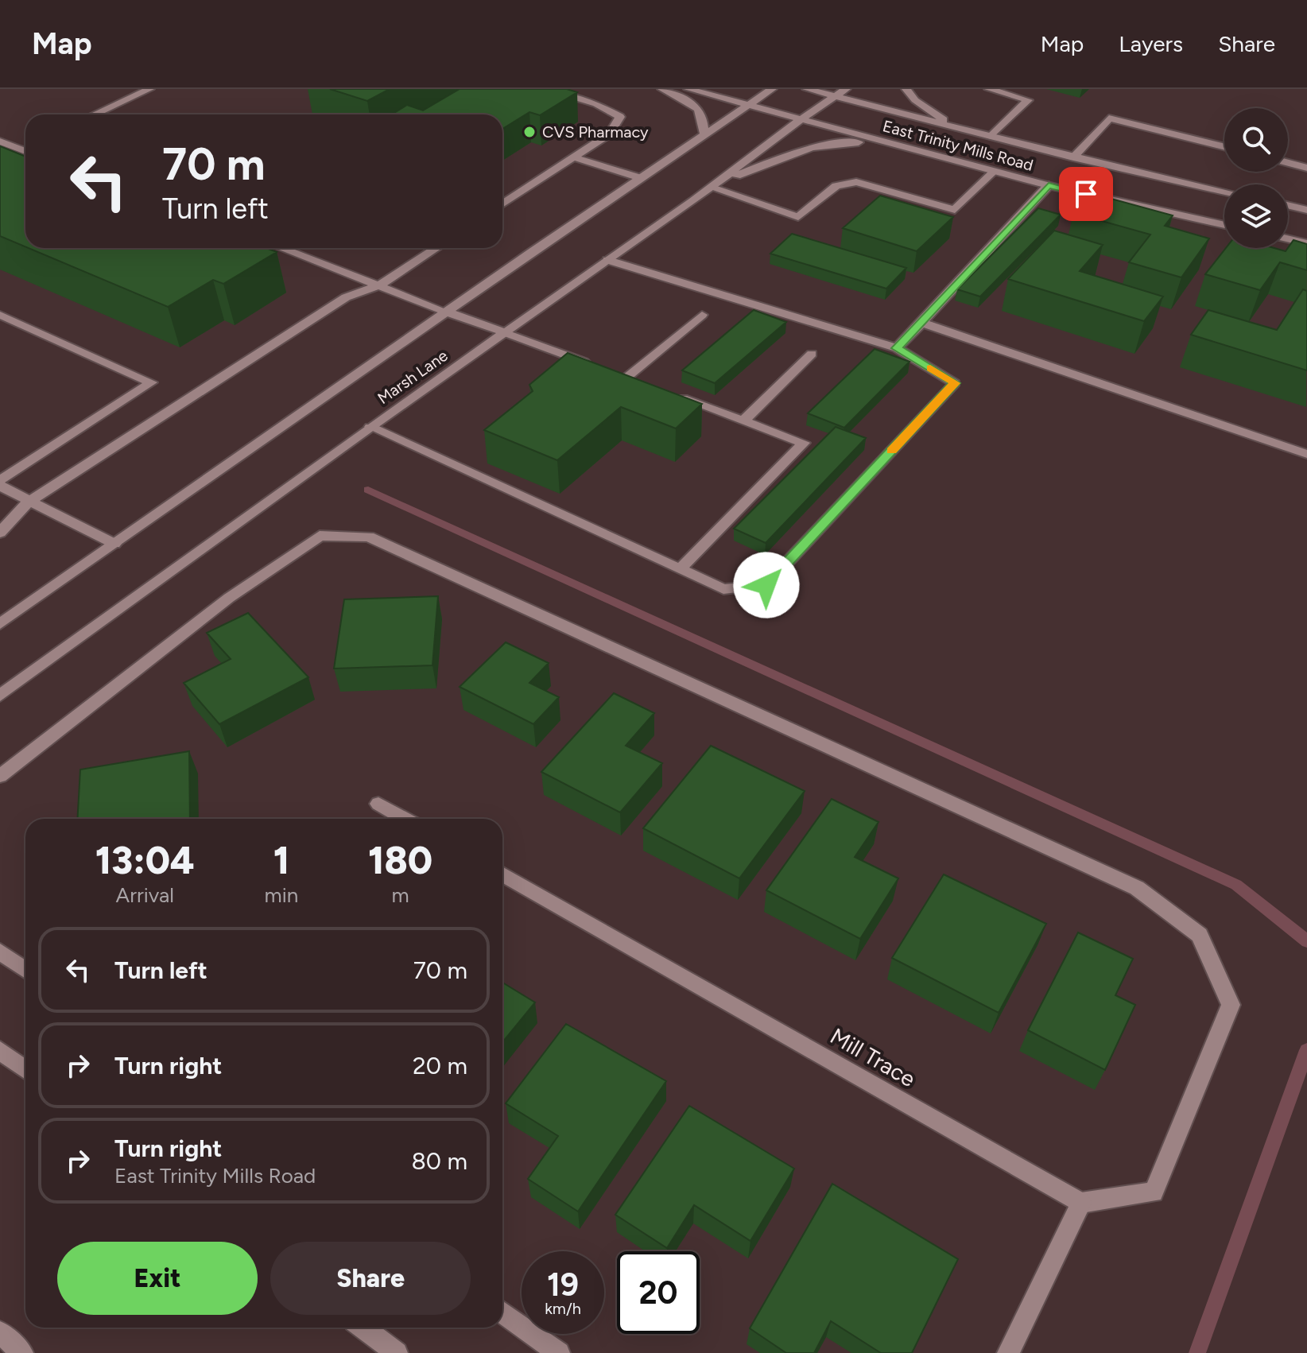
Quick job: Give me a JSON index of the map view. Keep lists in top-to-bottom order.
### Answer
{
  "streets": {
    "main road": ["East Trinity Mills Road", "Marsh Lane", "Mill Trace"]
  },
  "crossings": [
    ["East Trinity Mills Road", "Marsh Lane"]
  ],
  "places": ["CVS Pharmacy"],
  "page": {
    "header": "Map",
    "nav": ["Map", "Layers", "Share"],
    "turn": ["70 m", "Turn left"],
    "eta": [
      "13:04",
      "Arrival",
      "1",
      "min",
      "180",
      "m"
    ],
    "list": [
      {
        "name": "Turn left",
        "value": "70 m"
      },
      {
        "name": "Turn right",
        "value": "20 m"
      },
      {
        "name": "Turn right",
        "note": "East Trinity Mills Road",
        "value": "80 m"
      }
    ],
    "buttons": ["Exit", "Share"],
    "speed": "19 km/h",
    "limit": "20"
  }
}
